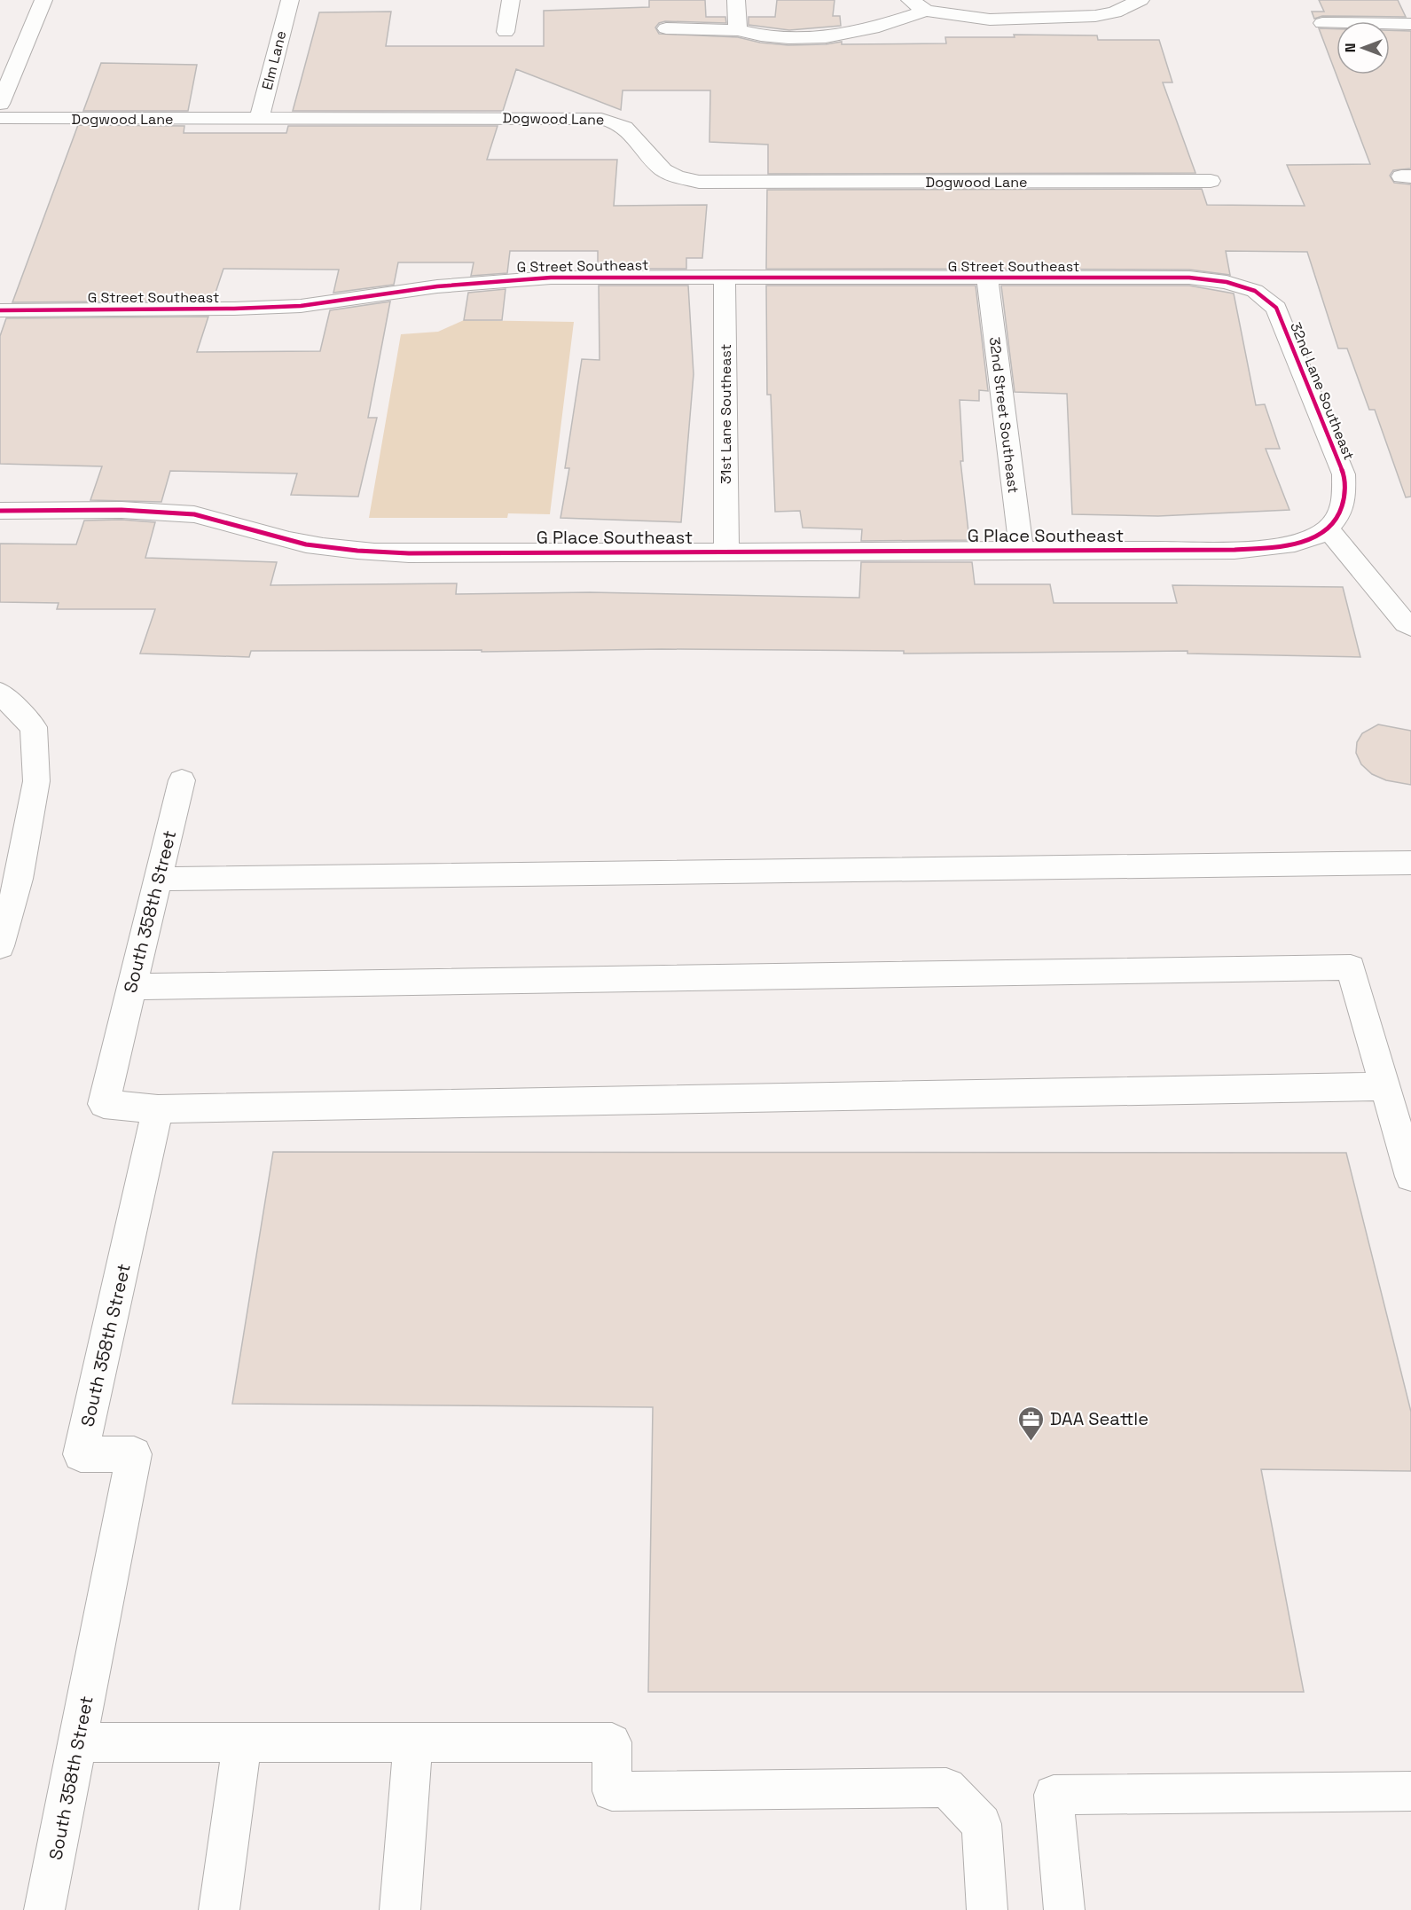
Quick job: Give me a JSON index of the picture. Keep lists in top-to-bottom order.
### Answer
{
  "streets": {
    "street": [
      "Elm Lane",
      "Dogwood Lane",
      "G Street Southeast",
      "32nd Lane Southeast",
      "31st Lane Southeast",
      "32nd Street Southeast",
      "G Place Southeast",
      "South 358th Street"
    ]
  },
  "crossings": [
    ["Elm Lane", "Dogwood Lane"],
    ["G Street Southeast", "32nd Lane Southeast"],
    ["G Street Southeast", "31st Lane Southeast"],
    ["G Street Southeast", "32nd Street Southeast"],
    ["32nd Lane Southeast", "G Place Southeast"],
    ["31st Lane Southeast", "G Place Southeast"],
    ["32nd Street Southeast", "G Place Southeast"]
  ],
  "places": {
    "office": ["DAA Seattle"]
  },
  "north": "left"
}
